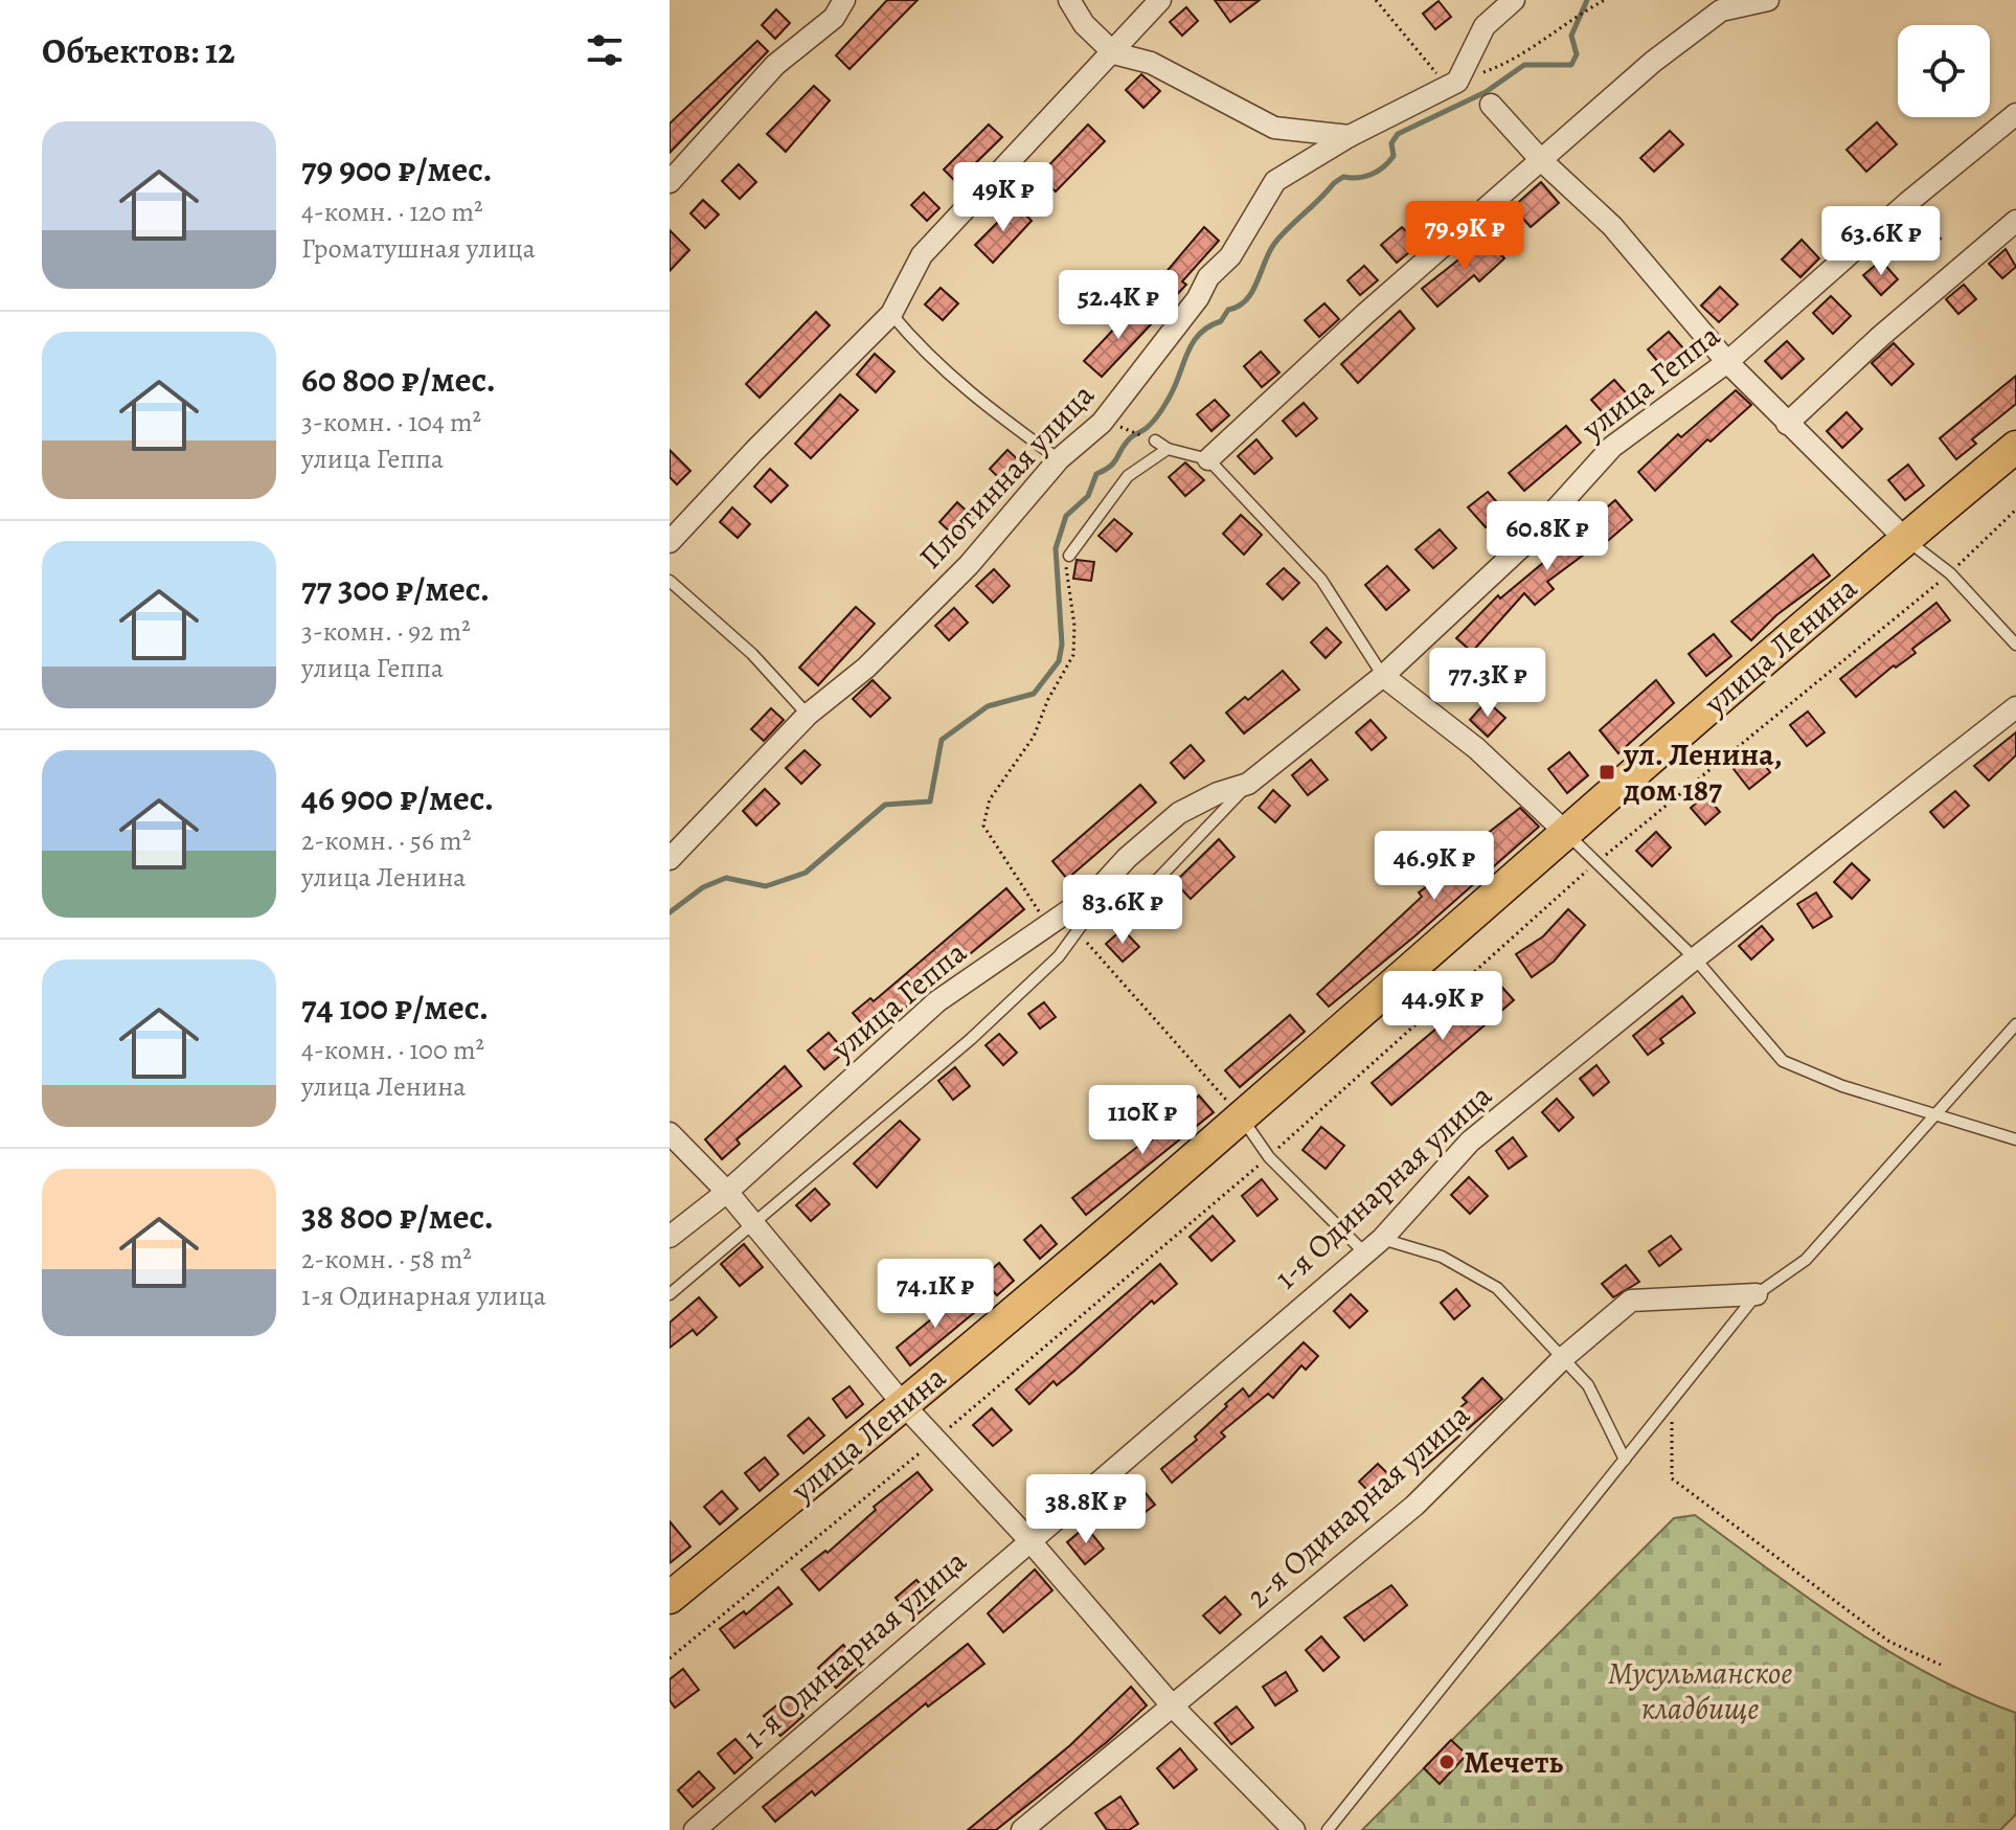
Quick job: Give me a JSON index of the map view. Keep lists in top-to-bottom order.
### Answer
{
  "streets": {
    "main road": ["улица Ленина"],
    "street": [
      "улица Геппа",
      "Плотинная улица",
      "1-я Одинарная улица",
      "2-я Одинарная улица"
    ]
  },
  "parks": ["Мусульманское кладбище"],
  "places": {
    "transit": ["ул. Ленина, дом 187"],
    "other": ["Мечеть"]
  },
  "page": {
    "heading": "Объектов: 12",
    "list": [
      {
        "name": "79 900 ₽/мес.",
        "note": "4-комн. · 120 m² · Громатушная улица"
      },
      {
        "name": "60 800 ₽/мес.",
        "note": "3-комн. · 104 m² · улица Геппа"
      },
      {
        "name": "77 300 ₽/мес.",
        "note": "3-комн. · 92 m² · улица Геппа"
      },
      {
        "name": "46 900 ₽/мес.",
        "note": "2-комн. · 56 m² · улица Ленина"
      },
      {
        "name": "74 100 ₽/мес.",
        "note": "4-комн. · 100 m² · улица Ленина"
      },
      {
        "name": "38 800 ₽/мес.",
        "note": "2-комн. · 58 m² · 1-я Одинарная улица"
      }
    ],
    "price": [
      "49K ₽",
      "79.9K ₽",
      "63.6K ₽",
      "52.4K ₽",
      "60.8K ₽",
      "77.3K ₽",
      "46.9K ₽",
      "83.6K ₽",
      "44.9K ₽",
      "110K ₽",
      "74.1K ₽",
      "38.8K ₽"
    ]
  }
}
